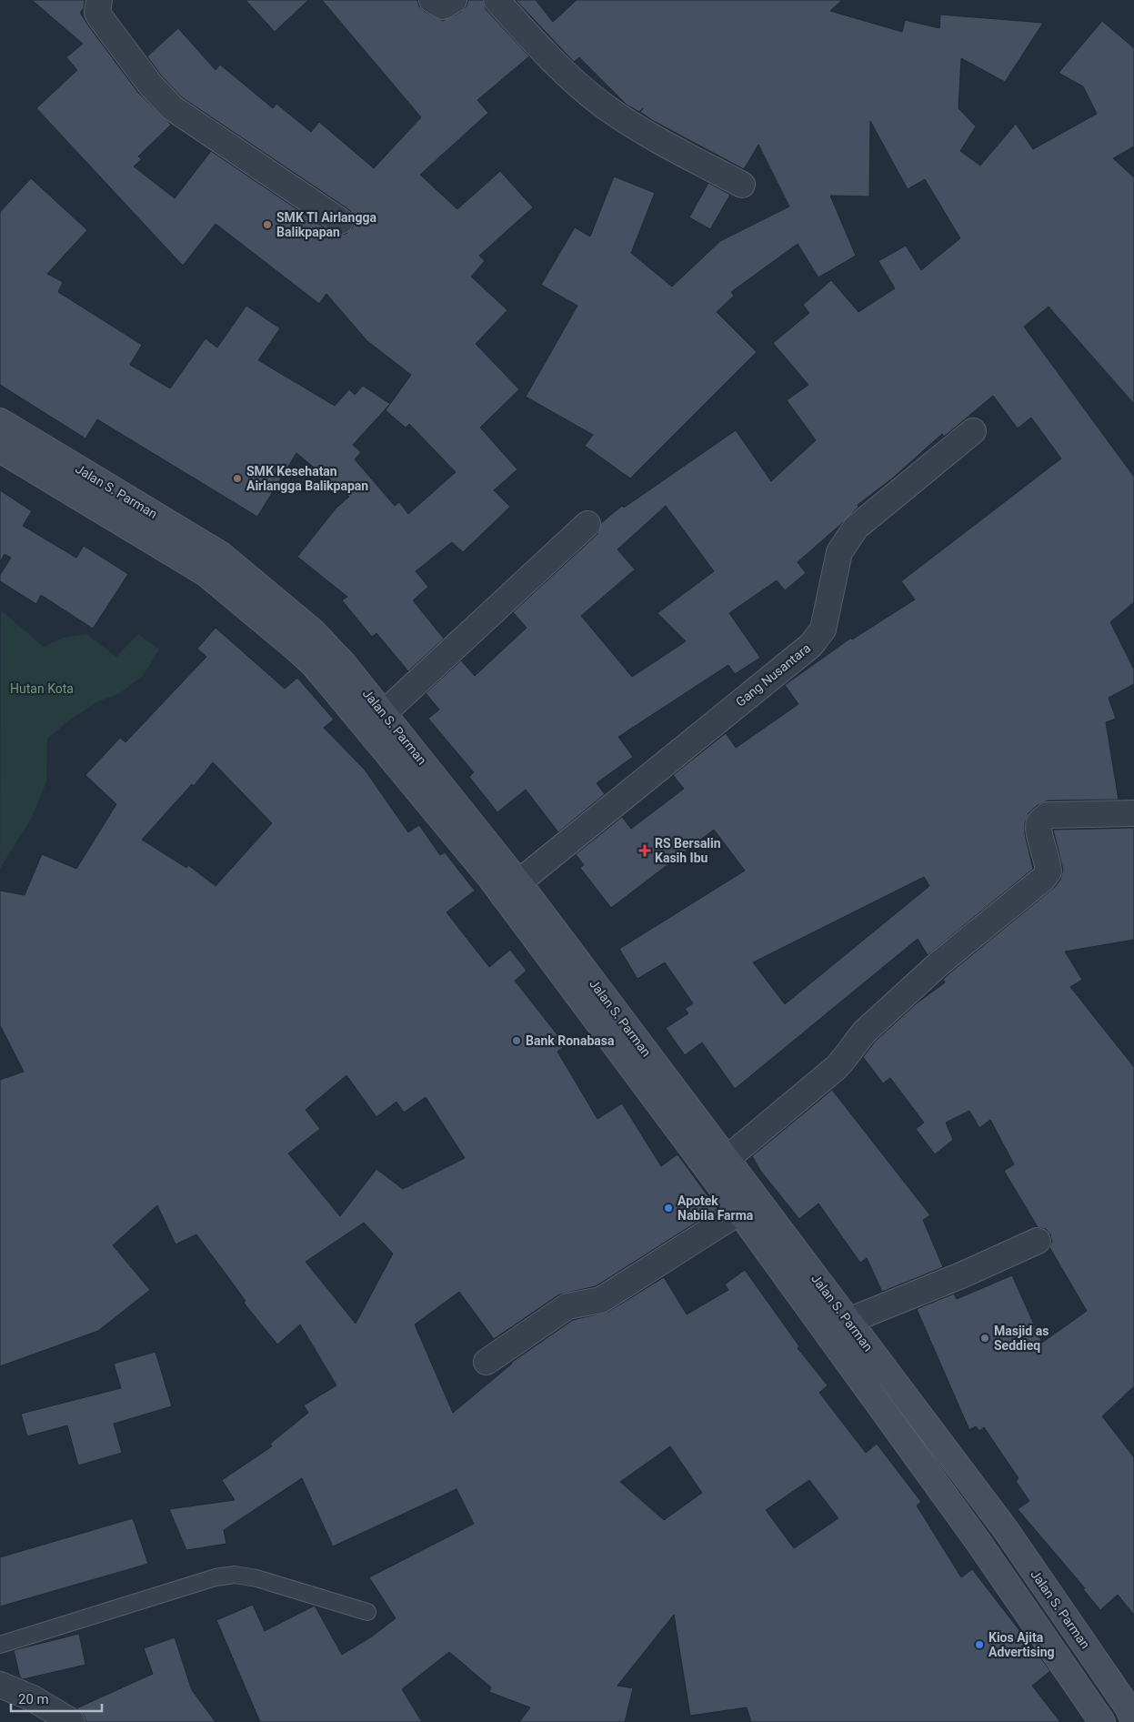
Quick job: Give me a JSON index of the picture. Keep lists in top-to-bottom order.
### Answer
{
  "streets": {
    "main road": ["Jalan S. Parman"],
    "street": ["Gang Nusantara"]
  },
  "crossings": [
    ["Jalan S. Parman", "Gang Nusantara"]
  ],
  "parks": ["Hutan Kota"],
  "places": {
    "other": [
      "SMK TI Airlangga Balikpapan",
      "SMK Kesehatan Airlangga Balikpapan",
      "Bank Ronabasa",
      "Apotek Nabila Farma",
      "Masjid as Seddieq",
      "Kios Ajita Advertising"
    ],
    "health": ["RS Bersalin Kasih Ibu"]
  },
  "scale_bar": "20 m"
}
